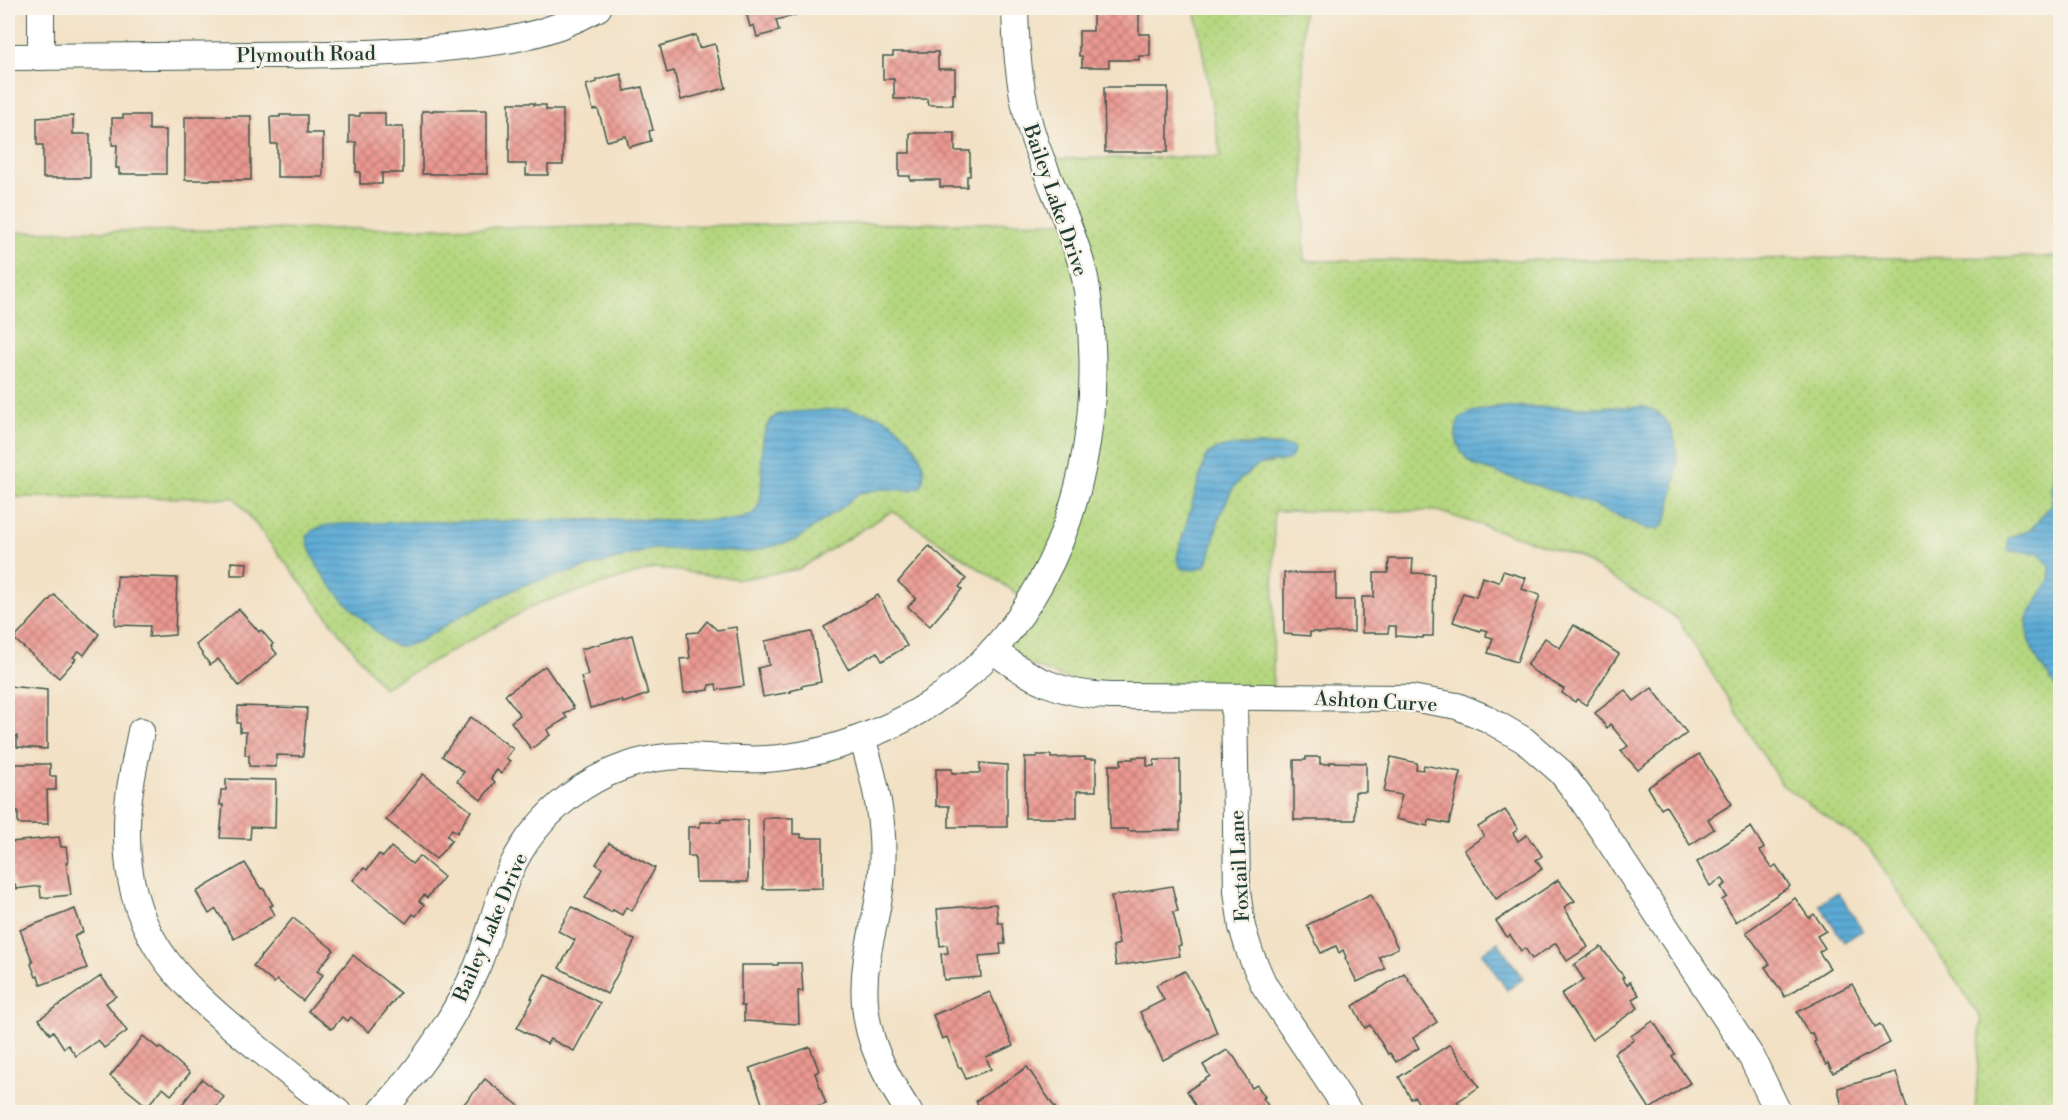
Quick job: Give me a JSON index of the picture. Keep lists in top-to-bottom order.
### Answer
{
  "streets": {
    "street": [
      "Plymouth Road",
      "Bailey Lake Drive",
      "Ashton Curve",
      "Foxtail Lane"
    ]
  },
  "crossings": [
    ["Bailey Lake Drive", "Ashton Curve"],
    ["Ashton Curve", "Foxtail Lane"]
  ]
}
